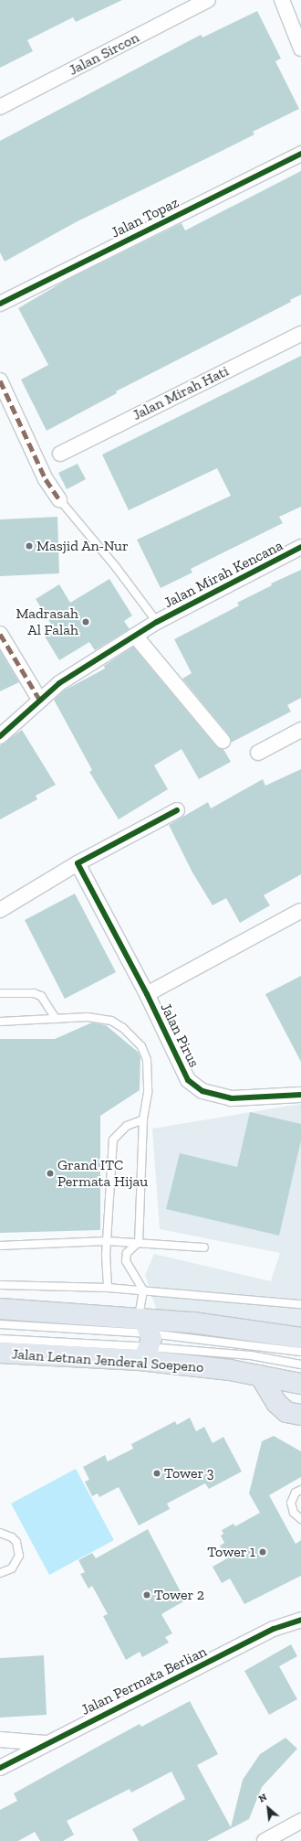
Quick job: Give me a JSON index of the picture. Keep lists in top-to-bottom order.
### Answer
{
  "streets": {
    "main road": ["Jalan Letnan Jenderal Soepeno"],
    "street": [
      "Jalan Sircon",
      "Jalan Topaz",
      "Jalan Mirah Hati",
      "Jalan Mirah Kencana",
      "Jalan Pirus",
      "Jalan Permata Berlian"
    ]
  },
  "places": [
    "Masjid An-Nur",
    "Madrasah Al Falah",
    "Grand ITC Permata Hijau",
    "Tower 3",
    "Tower 1",
    "Tower 2"
  ],
  "north": "top left"
}
